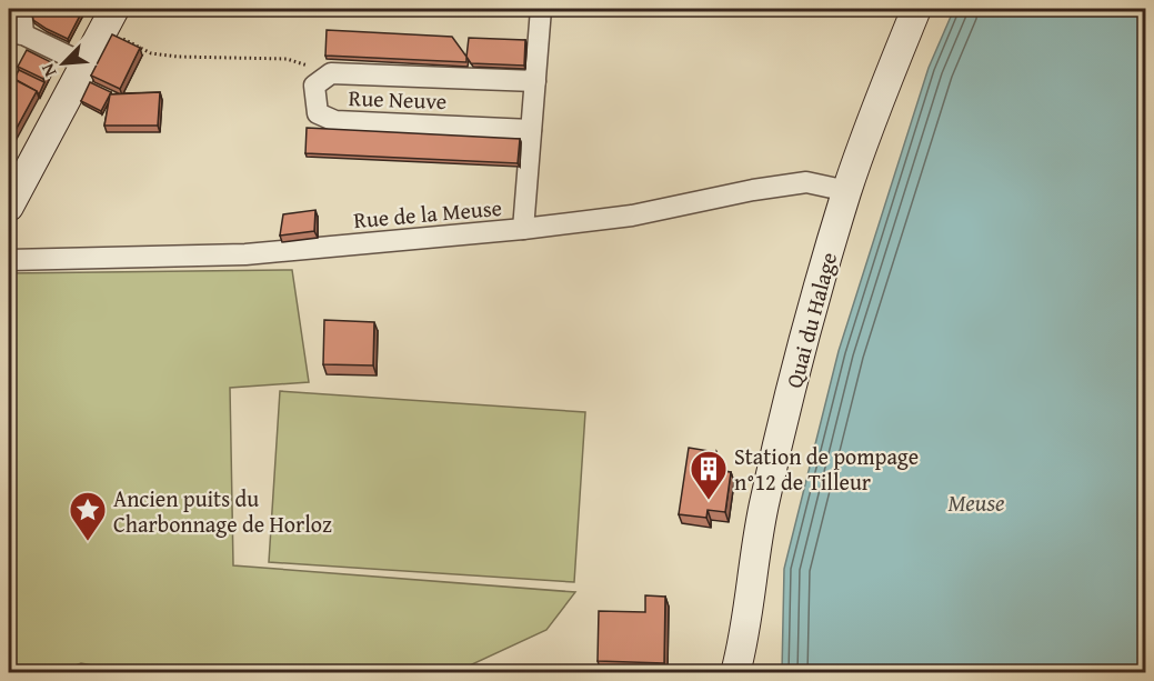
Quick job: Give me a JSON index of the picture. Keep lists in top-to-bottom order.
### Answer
{
  "streets": {
    "main road": ["Quai du Halage"],
    "street": ["Rue Neuve", "Rue de la Meuse"]
  },
  "crossings": [
    ["Rue de la Meuse", "Quai du Halage"]
  ],
  "water": ["Meuse"],
  "places": {
    "building": ["Station de pompage n°12 de Tilleur"],
    "place": ["Ancien puits du Charbonnage de Horloz"]
  },
  "north": "bottom left"
}
